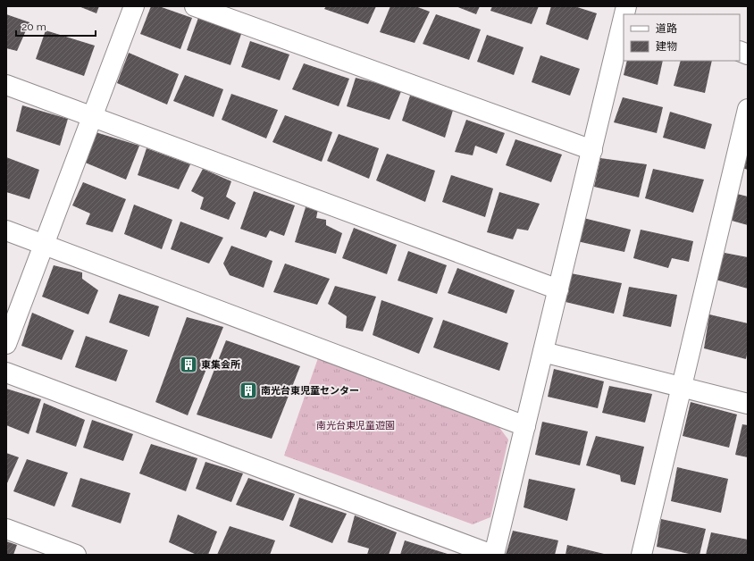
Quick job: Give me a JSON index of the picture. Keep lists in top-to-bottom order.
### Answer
{
  "parks": ["南光台東児童遊園"],
  "places": {
    "building": ["東集会所", "南光台東児童センター"]
  },
  "legend": ["道路", "建物"],
  "scale_bar": "20 m"
}
